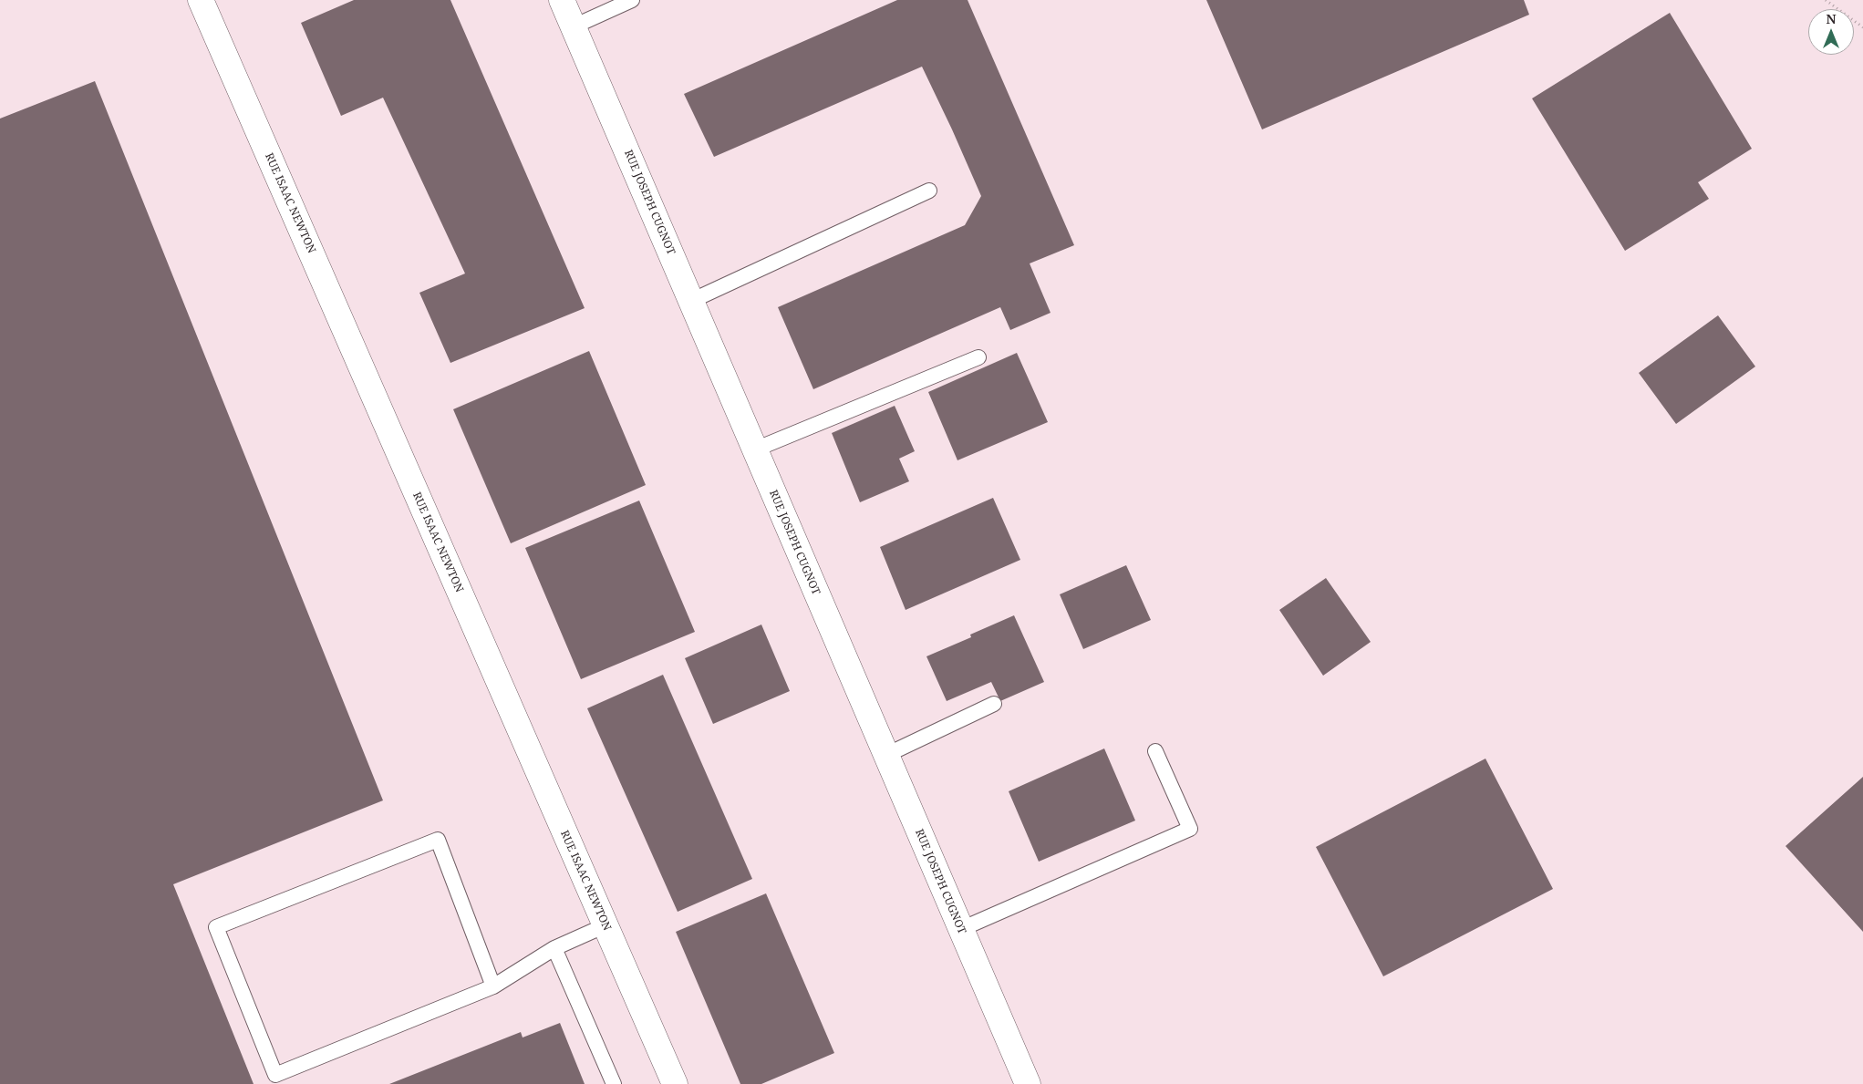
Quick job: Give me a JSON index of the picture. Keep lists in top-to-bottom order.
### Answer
{
  "streets": {
    "street": ["RUE JOSEPH CUGNOT", "RUE ISAAC NEWTON"]
  },
  "north": "top"
}
